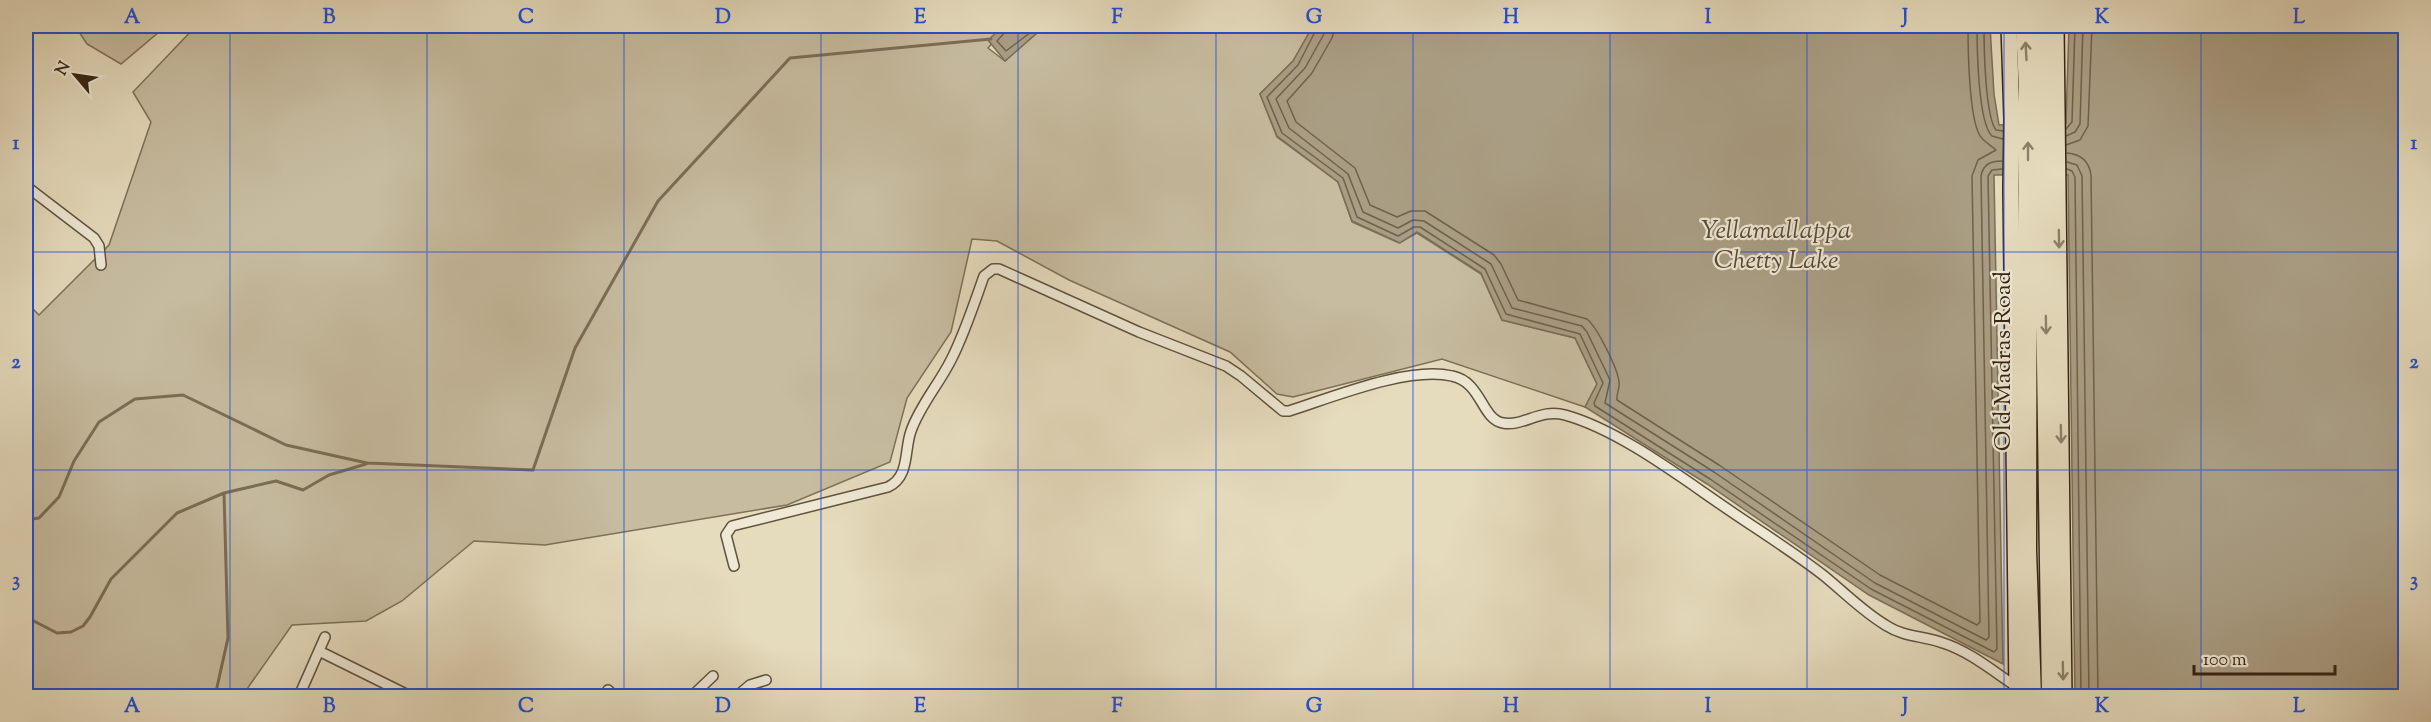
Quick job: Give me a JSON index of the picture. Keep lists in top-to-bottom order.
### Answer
{
  "streets": {
    "highway": ["Old Madras Road"]
  },
  "water": ["Yellamallappa Chetty Lake"],
  "scale_bar": "100 m",
  "north": "top left",
  "grid": {
    "columns": [
      "A",
      "B",
      "C",
      "D",
      "E",
      "F",
      "G",
      "H",
      "I",
      "J",
      "K",
      "L"
    ],
    "rows": ["1", "2", "3"]
  }
}
